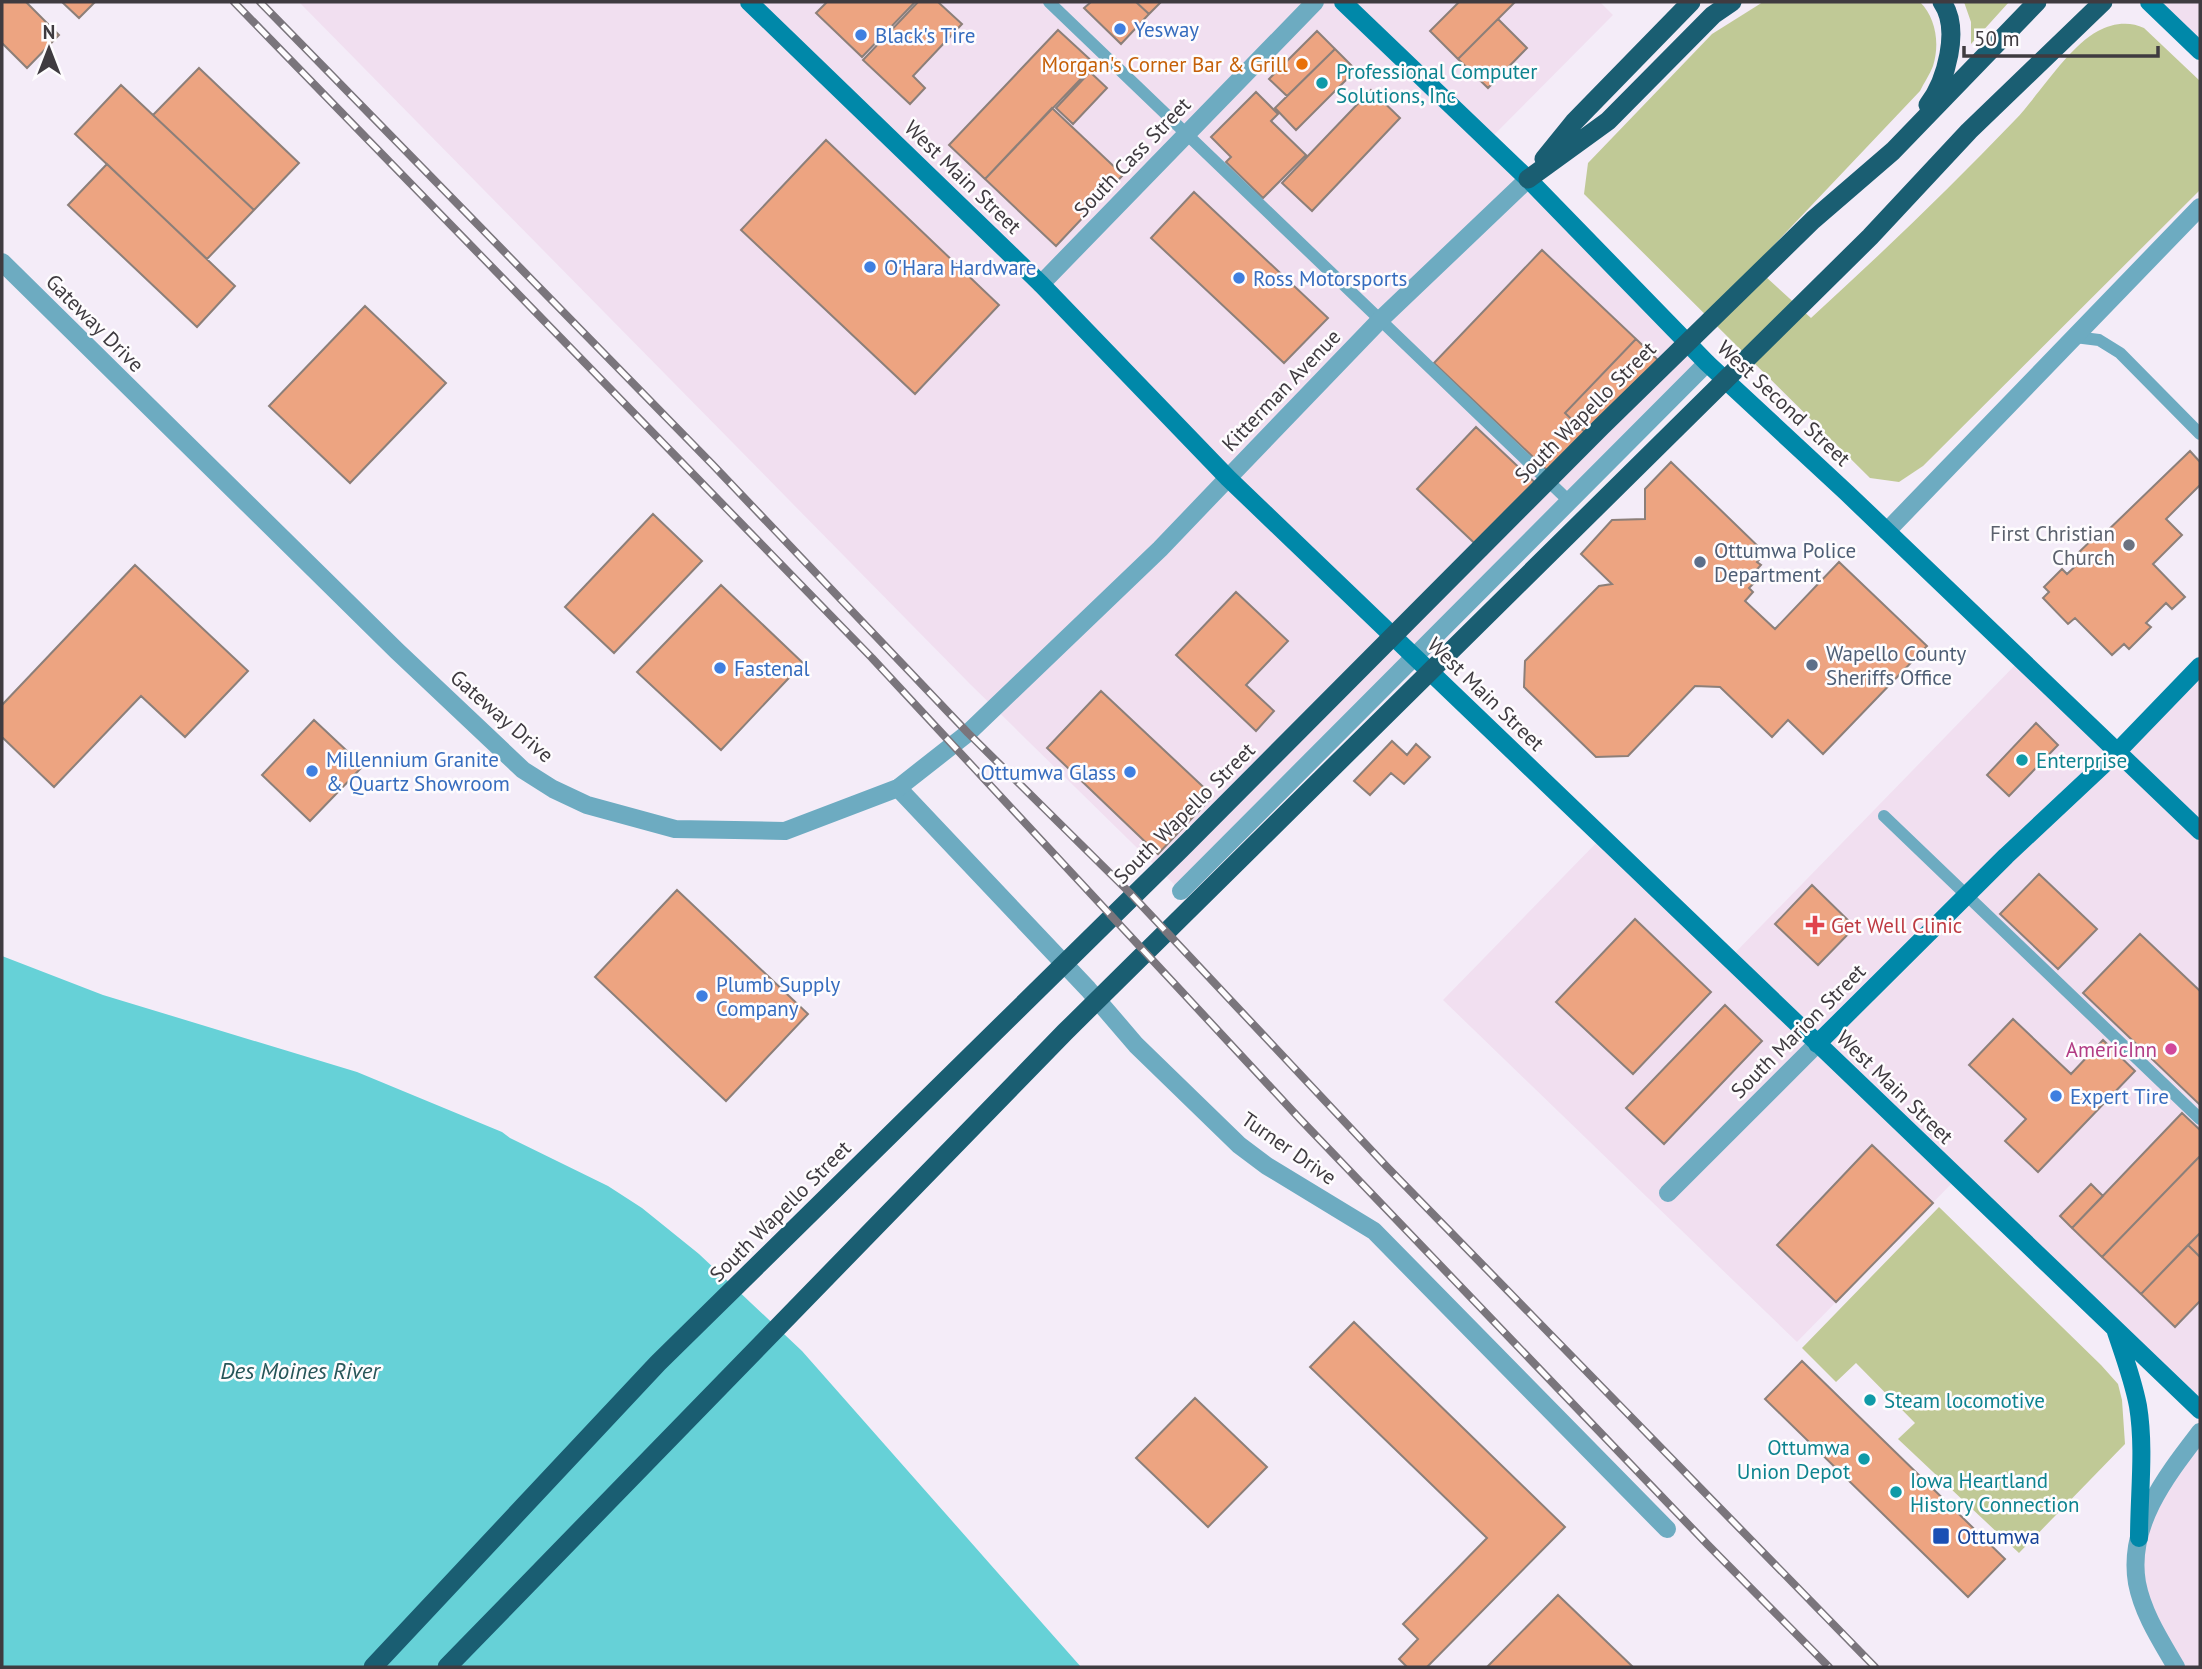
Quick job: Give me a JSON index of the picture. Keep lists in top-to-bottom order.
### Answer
{
  "streets": {
    "highway": ["South Wapello Street"],
    "main road": ["West Main Street", "West Second Street", "South Marion Street"],
    "street": [
      "South Cass Street",
      "Gateway Drive",
      "Kitterman Avenue",
      "Turner Drive"
    ]
  },
  "crossings": [
    ["South Cass Street", "West Main Street"],
    ["West Main Street", "Kitterman Avenue"],
    ["West Main Street", "South Marion Street"],
    ["Gateway Drive", "Kitterman Avenue"],
    ["Gateway Drive", "Turner Drive"],
    ["Kitterman Avenue", "West Second Street"],
    ["West Second Street", "South Marion Street"]
  ],
  "water": ["Des Moines River"],
  "places": {
    "other": [
      "Yesway",
      "Black's Tire",
      "Morgan's Corner Bar & Grill",
      "Professional Computer Solutions, Inc",
      "O'Hara Hardware",
      "Ross Motorsports",
      "First Christian Church",
      "Ottumwa Police Department",
      "Wapello County Sheriffs Office",
      "Fastenal",
      "Enterprise",
      "Millennium Granite & Quartz Showroom",
      "Ottumwa Glass",
      "Plumb Supply Company",
      "AmericInn",
      "Expert Tire",
      "Steam locomotive",
      "Ottumwa Union Depot",
      "Iowa Heartland History Connection"
    ],
    "health": ["Get Well Clinic"],
    "transit": ["Ottumwa"]
  },
  "scale_bar": "50 m",
  "north": "top"
}
